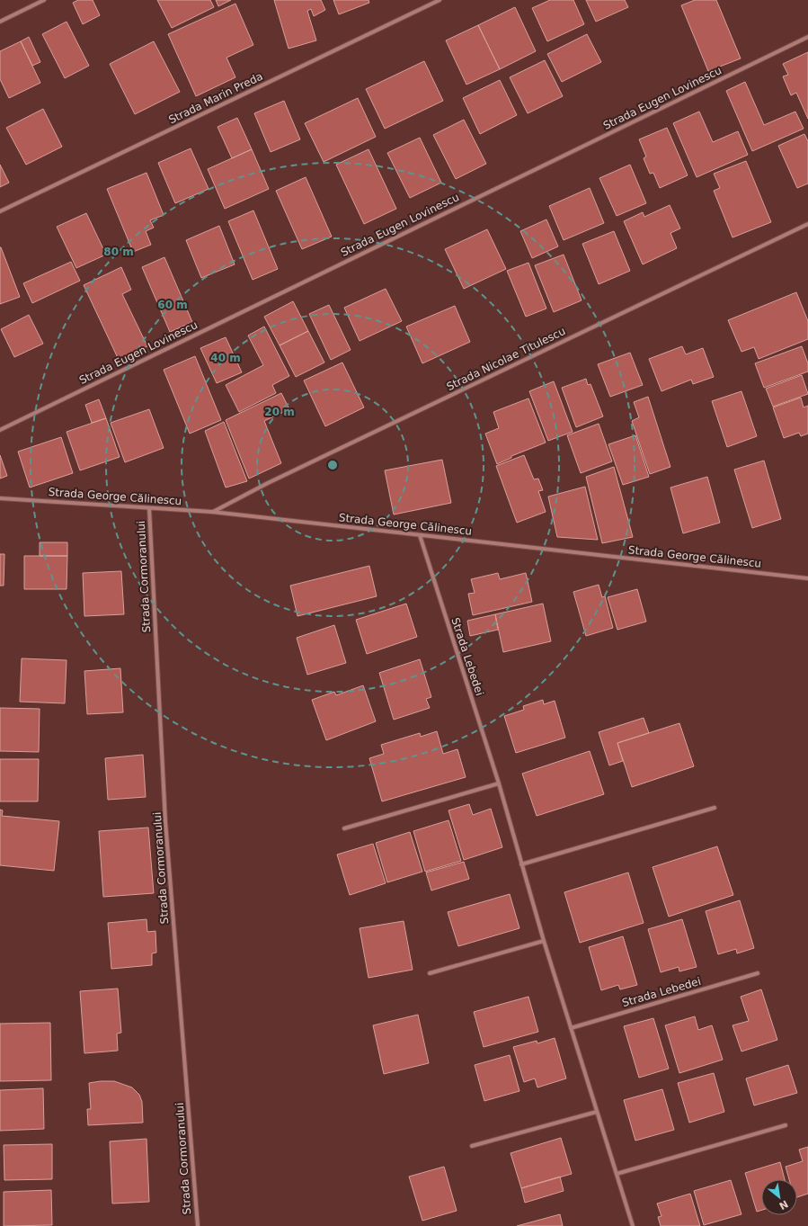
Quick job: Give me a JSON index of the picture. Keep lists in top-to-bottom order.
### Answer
{
  "streets": {
    "street": [
      "Strada Marin Preda",
      "Strada Eugen Lovinescu",
      "Strada Nicolae Titulescu",
      "Strada George Călinescu",
      "Strada Cormoranului",
      "Strada Lebedei"
    ]
  },
  "crossings": [
    ["Strada Nicolae Titulescu", "Strada George Călinescu"],
    ["Strada George Călinescu", "Strada Cormoranului"],
    ["Strada George Călinescu", "Strada Lebedei"]
  ],
  "north": "bottom right",
  "rings": [
    "80 m",
    "60 m",
    "40 m",
    "20 m"
  ]
}
